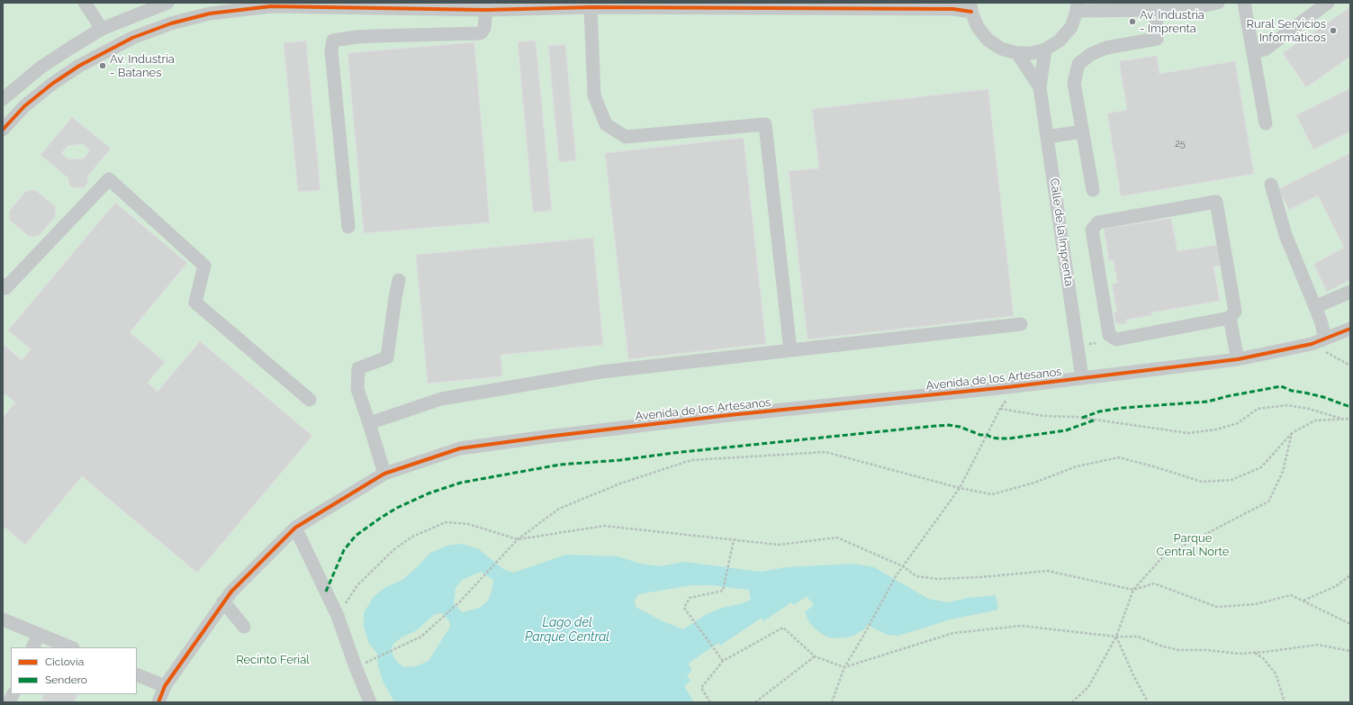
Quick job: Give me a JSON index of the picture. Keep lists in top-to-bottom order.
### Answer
{
  "streets": {
    "street": ["Calle de la Imprenta", "Avenida de los Artesanos"]
  },
  "crossings": [
    ["Calle de la Imprenta", "Avenida de los Artesanos"]
  ],
  "water": ["Lago del Parque Central"],
  "parks": ["Parque Central Norte", "Recinto Ferial"],
  "places": ["Av. Industria - Imprenta", "Rural Servicios Informáticos", "Av. Industria - Batanes"],
  "house_numbers": ["25"],
  "legend": ["Ciclovía", "Sendero"]
}
